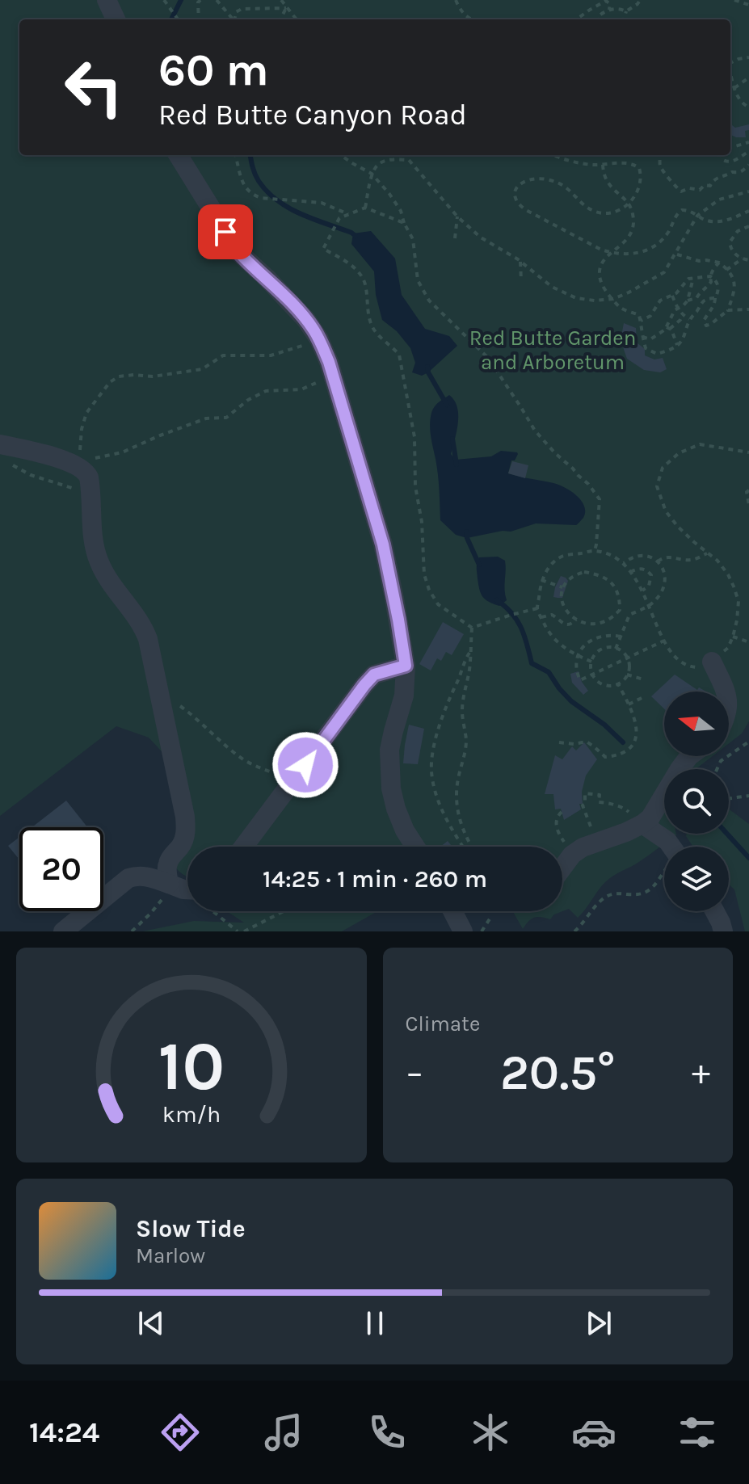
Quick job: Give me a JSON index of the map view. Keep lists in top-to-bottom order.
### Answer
{
  "parks": ["Red Butte Garden and Arboretum"],
  "north": "left",
  "page": {
    "turn": ["60 m", "Red Butte Canyon Road"],
    "limit": "20",
    "trip": "14:25 · 1 min · 260 m",
    "tile": "Climate",
    "heat": ["−", "20.5°", "+"],
    "song": ["Slow Tide", "Marlow"],
    "tabs": "14:24",
    "gauge": ["10", "km/h"]
  }
}
